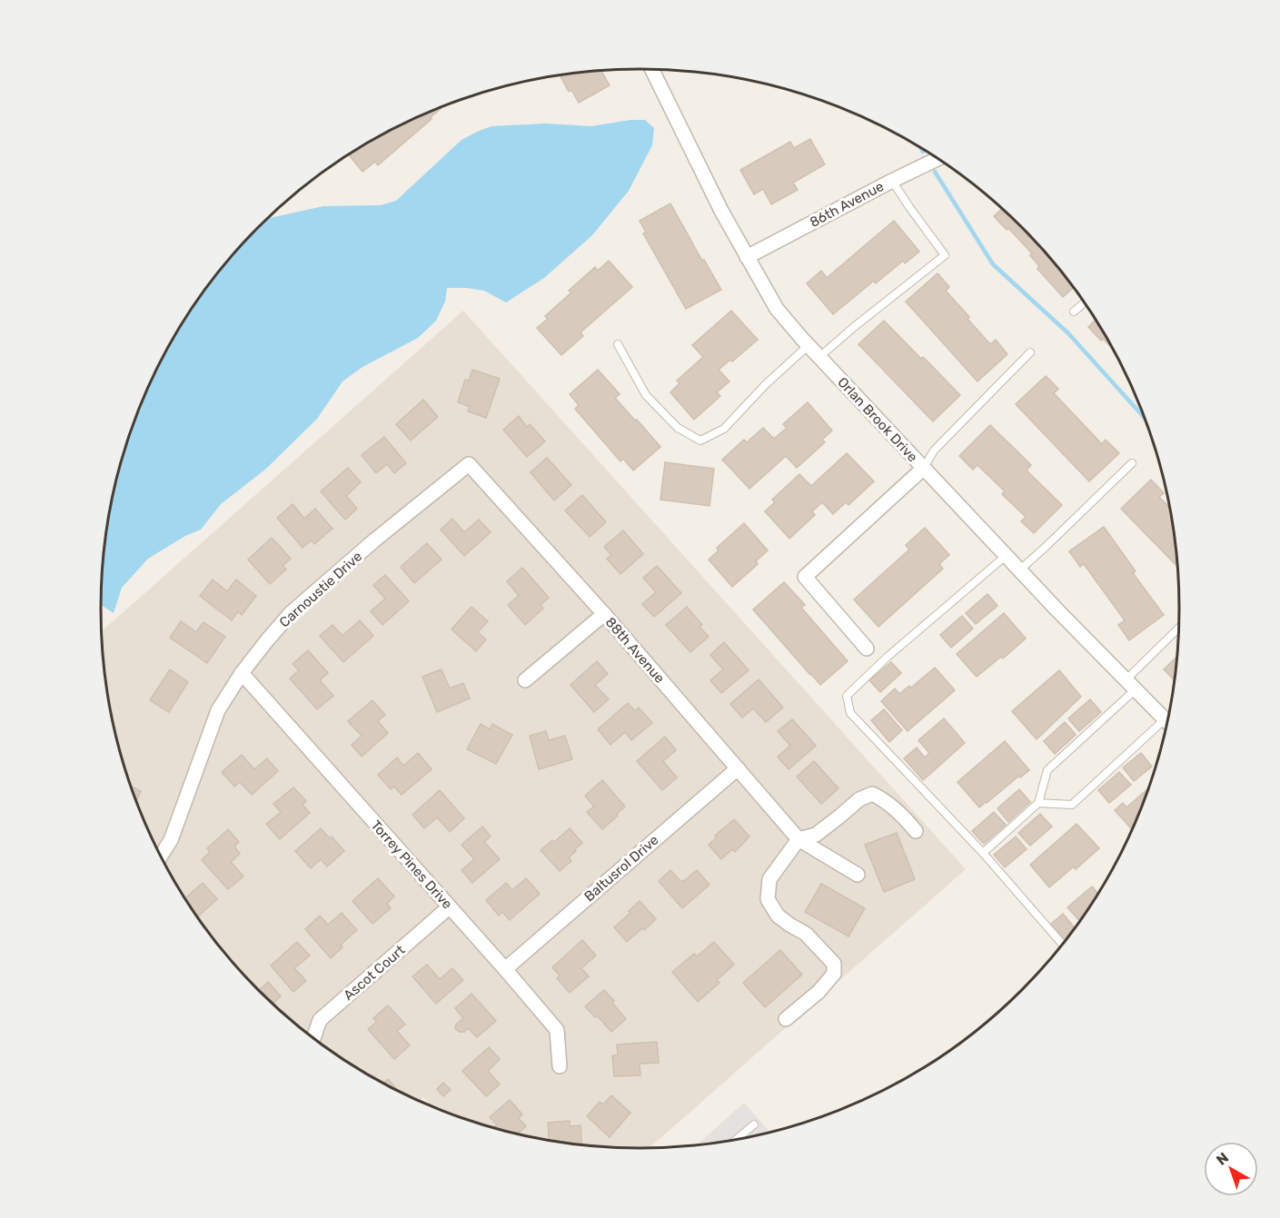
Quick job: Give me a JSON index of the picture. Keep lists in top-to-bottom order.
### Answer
{
  "streets": {
    "street": [
      "86th Avenue",
      "Orlan Brook Drive",
      "Carnoustie Drive",
      "88th Avenue",
      "Torrey Pines Drive",
      "Baltusrol Drive",
      "Ascot Court"
    ]
  },
  "crossings": [
    ["86th Avenue", "Orlan Brook Drive"],
    ["Carnoustie Drive", "88th Avenue"],
    ["Carnoustie Drive", "Torrey Pines Drive"],
    ["88th Avenue", "Baltusrol Drive"],
    ["Torrey Pines Drive", "Baltusrol Drive"],
    ["Torrey Pines Drive", "Ascot Court"]
  ],
  "north": "top left"
}
